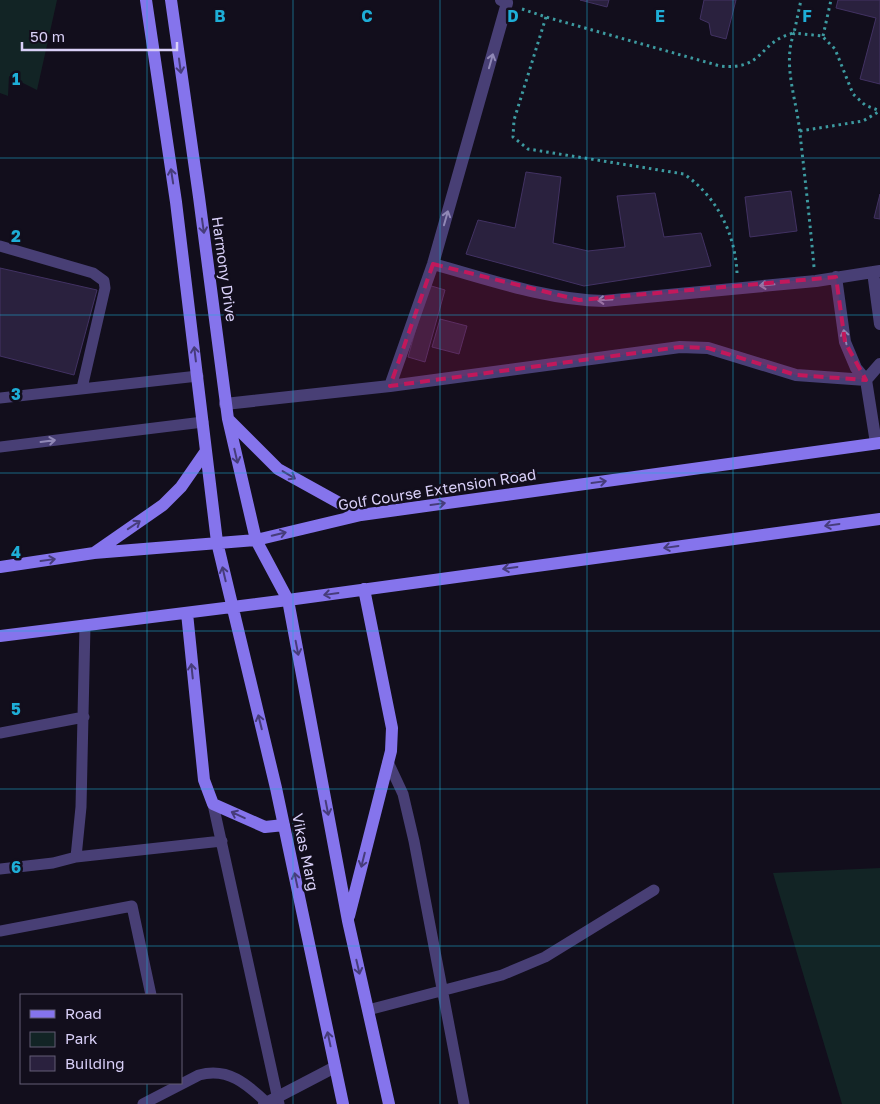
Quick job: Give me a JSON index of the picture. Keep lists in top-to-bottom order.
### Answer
{
  "streets": {
    "main road": ["Harmony Drive", "Golf Course Extension Road", "Vikas Marg"]
  },
  "crossings": [
    ["Harmony Drive", "Golf Course Extension Road"],
    ["Golf Course Extension Road", "Vikas Marg"]
  ],
  "legend": ["Road", "Park", "Building"],
  "scale_bar": "50 m",
  "grid": {
    "columns": [
      "B",
      "C",
      "D",
      "E",
      "F"
    ],
    "rows": [
      "1",
      "2",
      "3",
      "4",
      "5",
      "6"
    ]
  }
}
